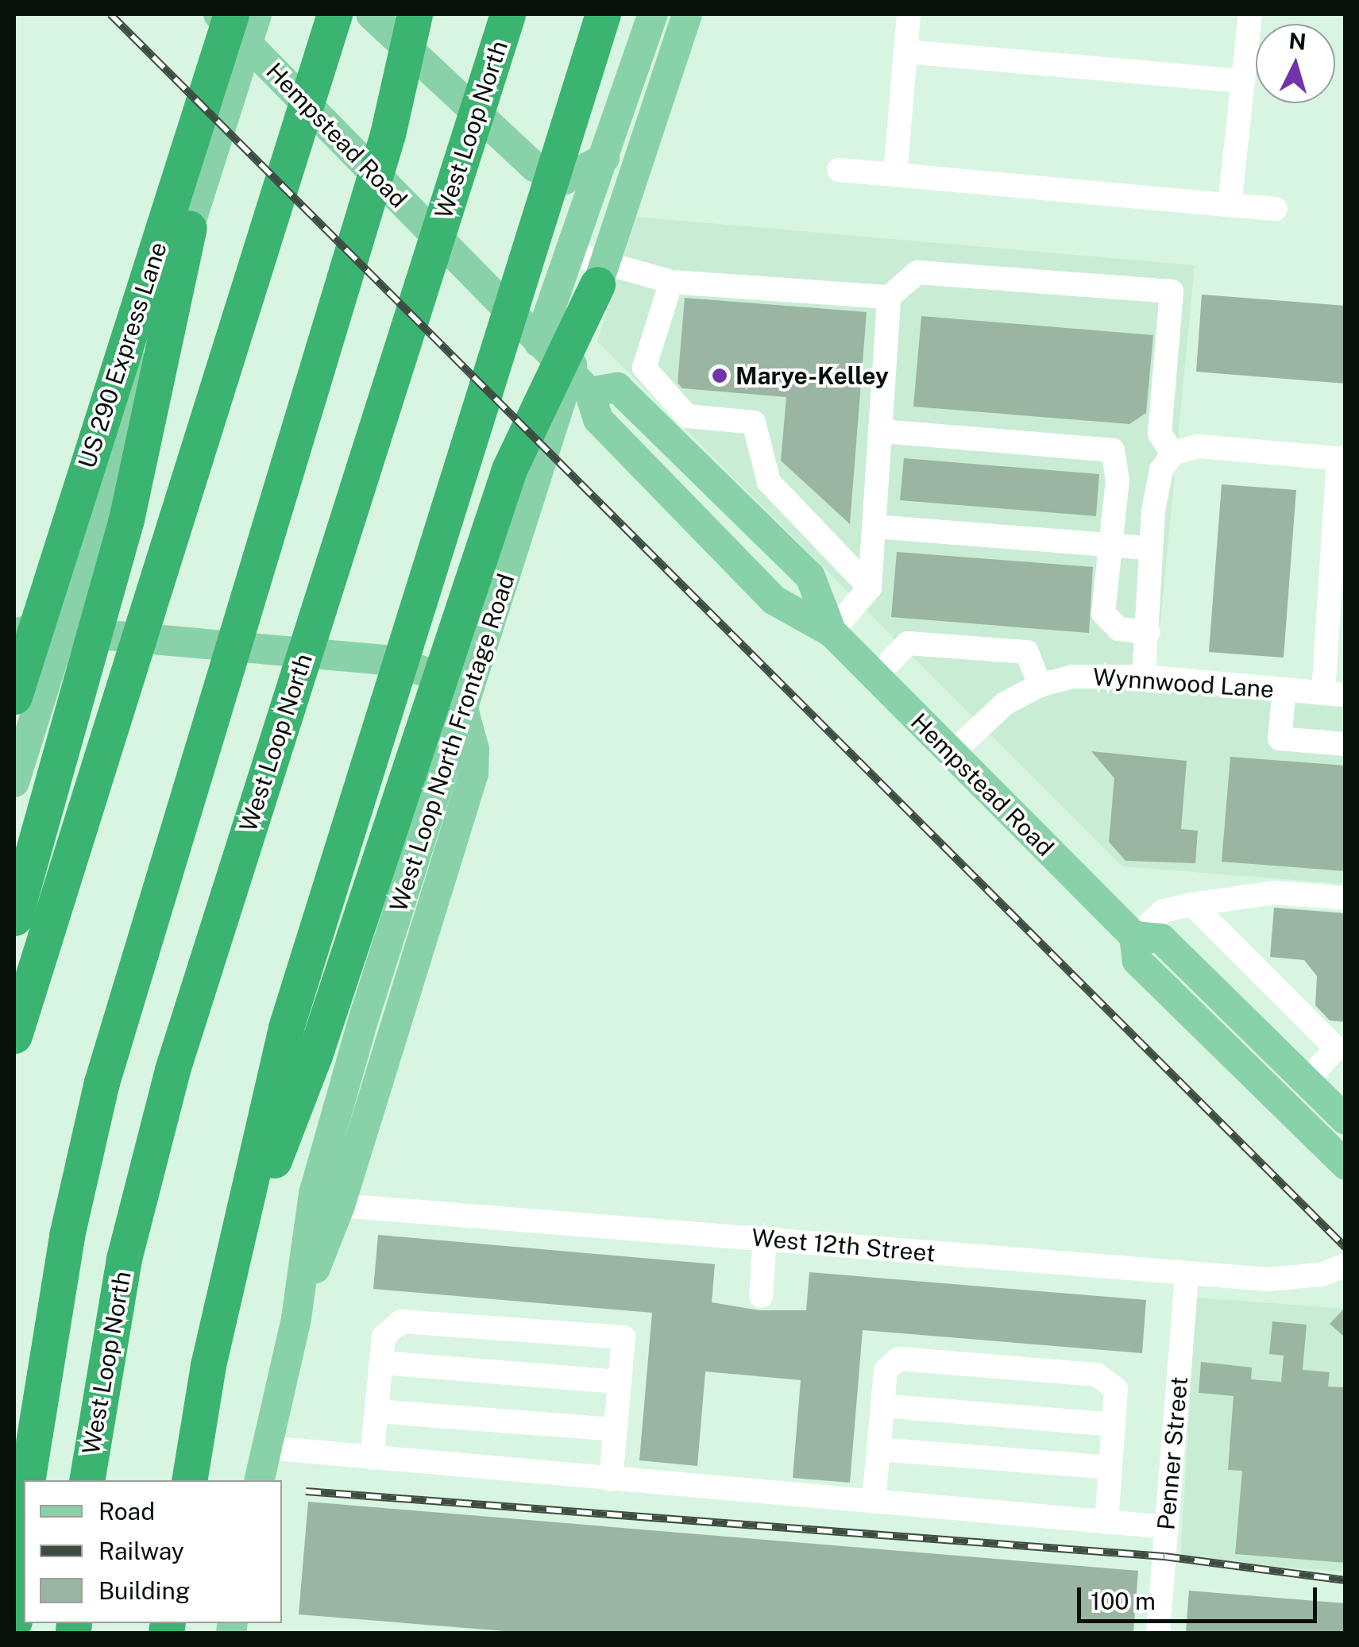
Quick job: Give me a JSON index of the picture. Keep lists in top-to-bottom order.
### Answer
{
  "streets": {
    "highway": ["West Loop North", "US 290 Express Lane"],
    "main road": ["Hempstead Road", "West Loop North Frontage Road"],
    "street": ["Wynnwood Lane", "West 12th Street", "Penner Street"]
  },
  "crossings": [
    ["Hempstead Road", "Wynnwood Lane"],
    ["West 12th Street", "Penner Street"]
  ],
  "places": ["Marye-Kelley"],
  "legend": ["Road", "Railway", "Building"],
  "scale_bar": "100 m",
  "north": "top"
}
